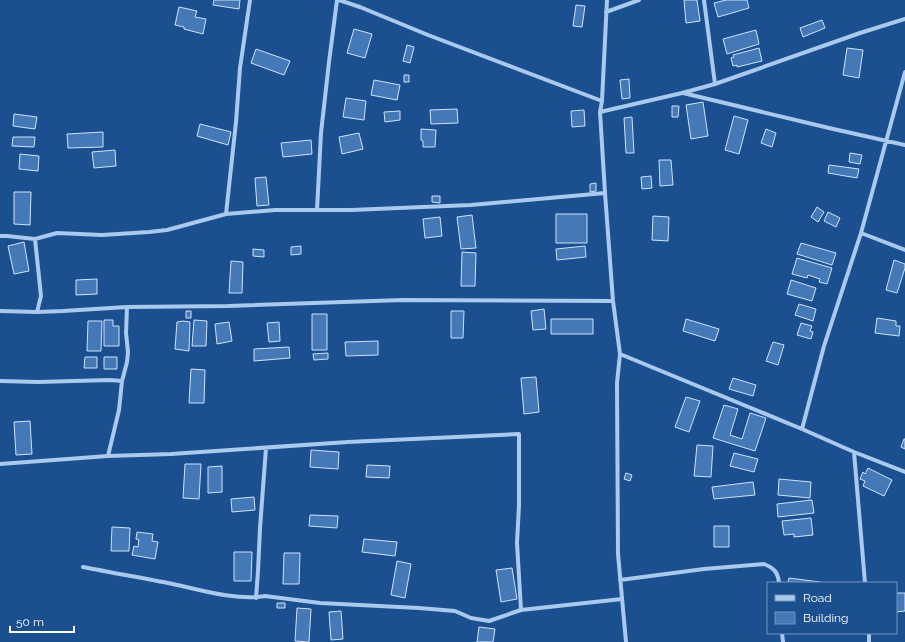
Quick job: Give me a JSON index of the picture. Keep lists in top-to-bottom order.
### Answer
{
  "legend": ["Road", "Building"],
  "scale_bar": "50 m"
}
